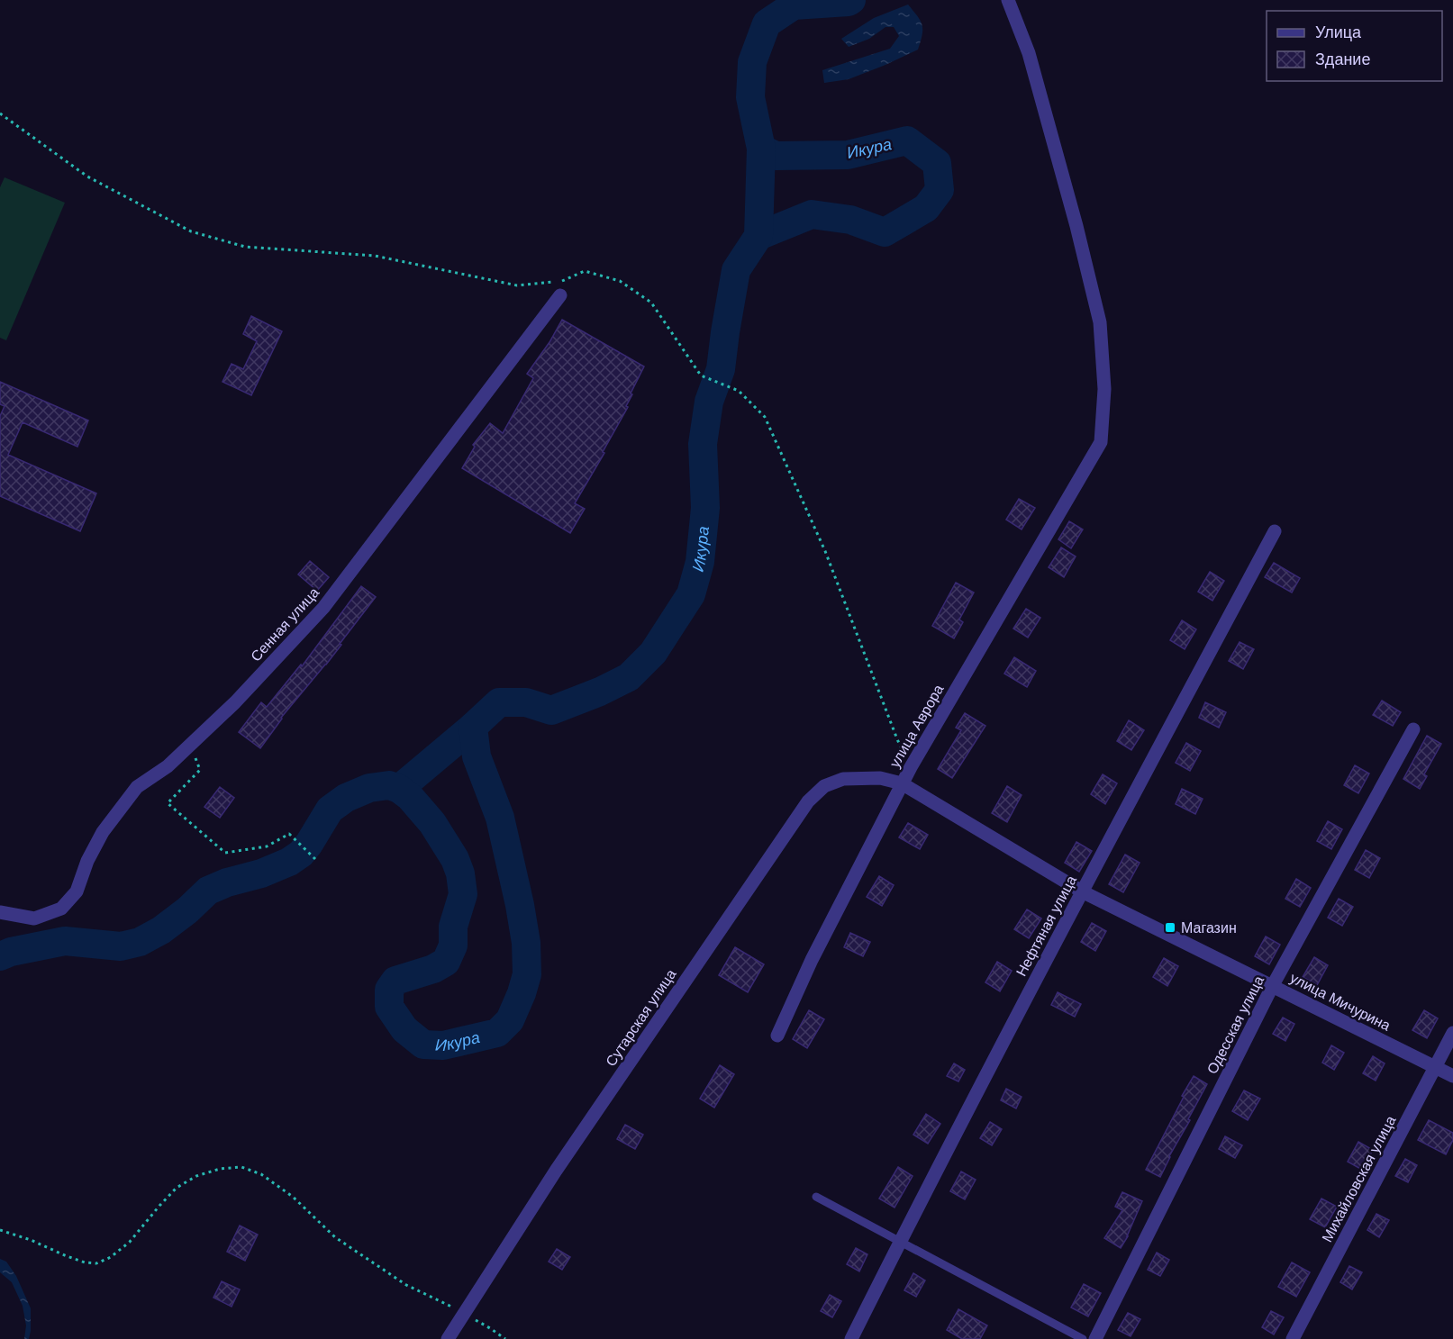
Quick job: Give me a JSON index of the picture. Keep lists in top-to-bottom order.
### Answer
{
  "streets": {
    "street": [
      "Сенная улица",
      "улица Аврора",
      "Нефтяная улица",
      "улица Мичурина",
      "Сутарская улица",
      "Одесская улица",
      "Михайловская улица"
    ]
  },
  "crossings": [
    ["улица Аврора", "улица Мичурина"],
    ["улица Аврора", "Сутарская улица"],
    ["Нефтяная улица", "улица Мичурина"],
    ["улица Мичурина", "Сутарская улица"],
    ["улица Мичурина", "Одесская улица"],
    ["улица Мичурина", "Михайловская улица"]
  ],
  "water": ["Икура"],
  "places": {
    "transit": ["Магазин"]
  },
  "legend": ["Улица", "Здание"]
}
